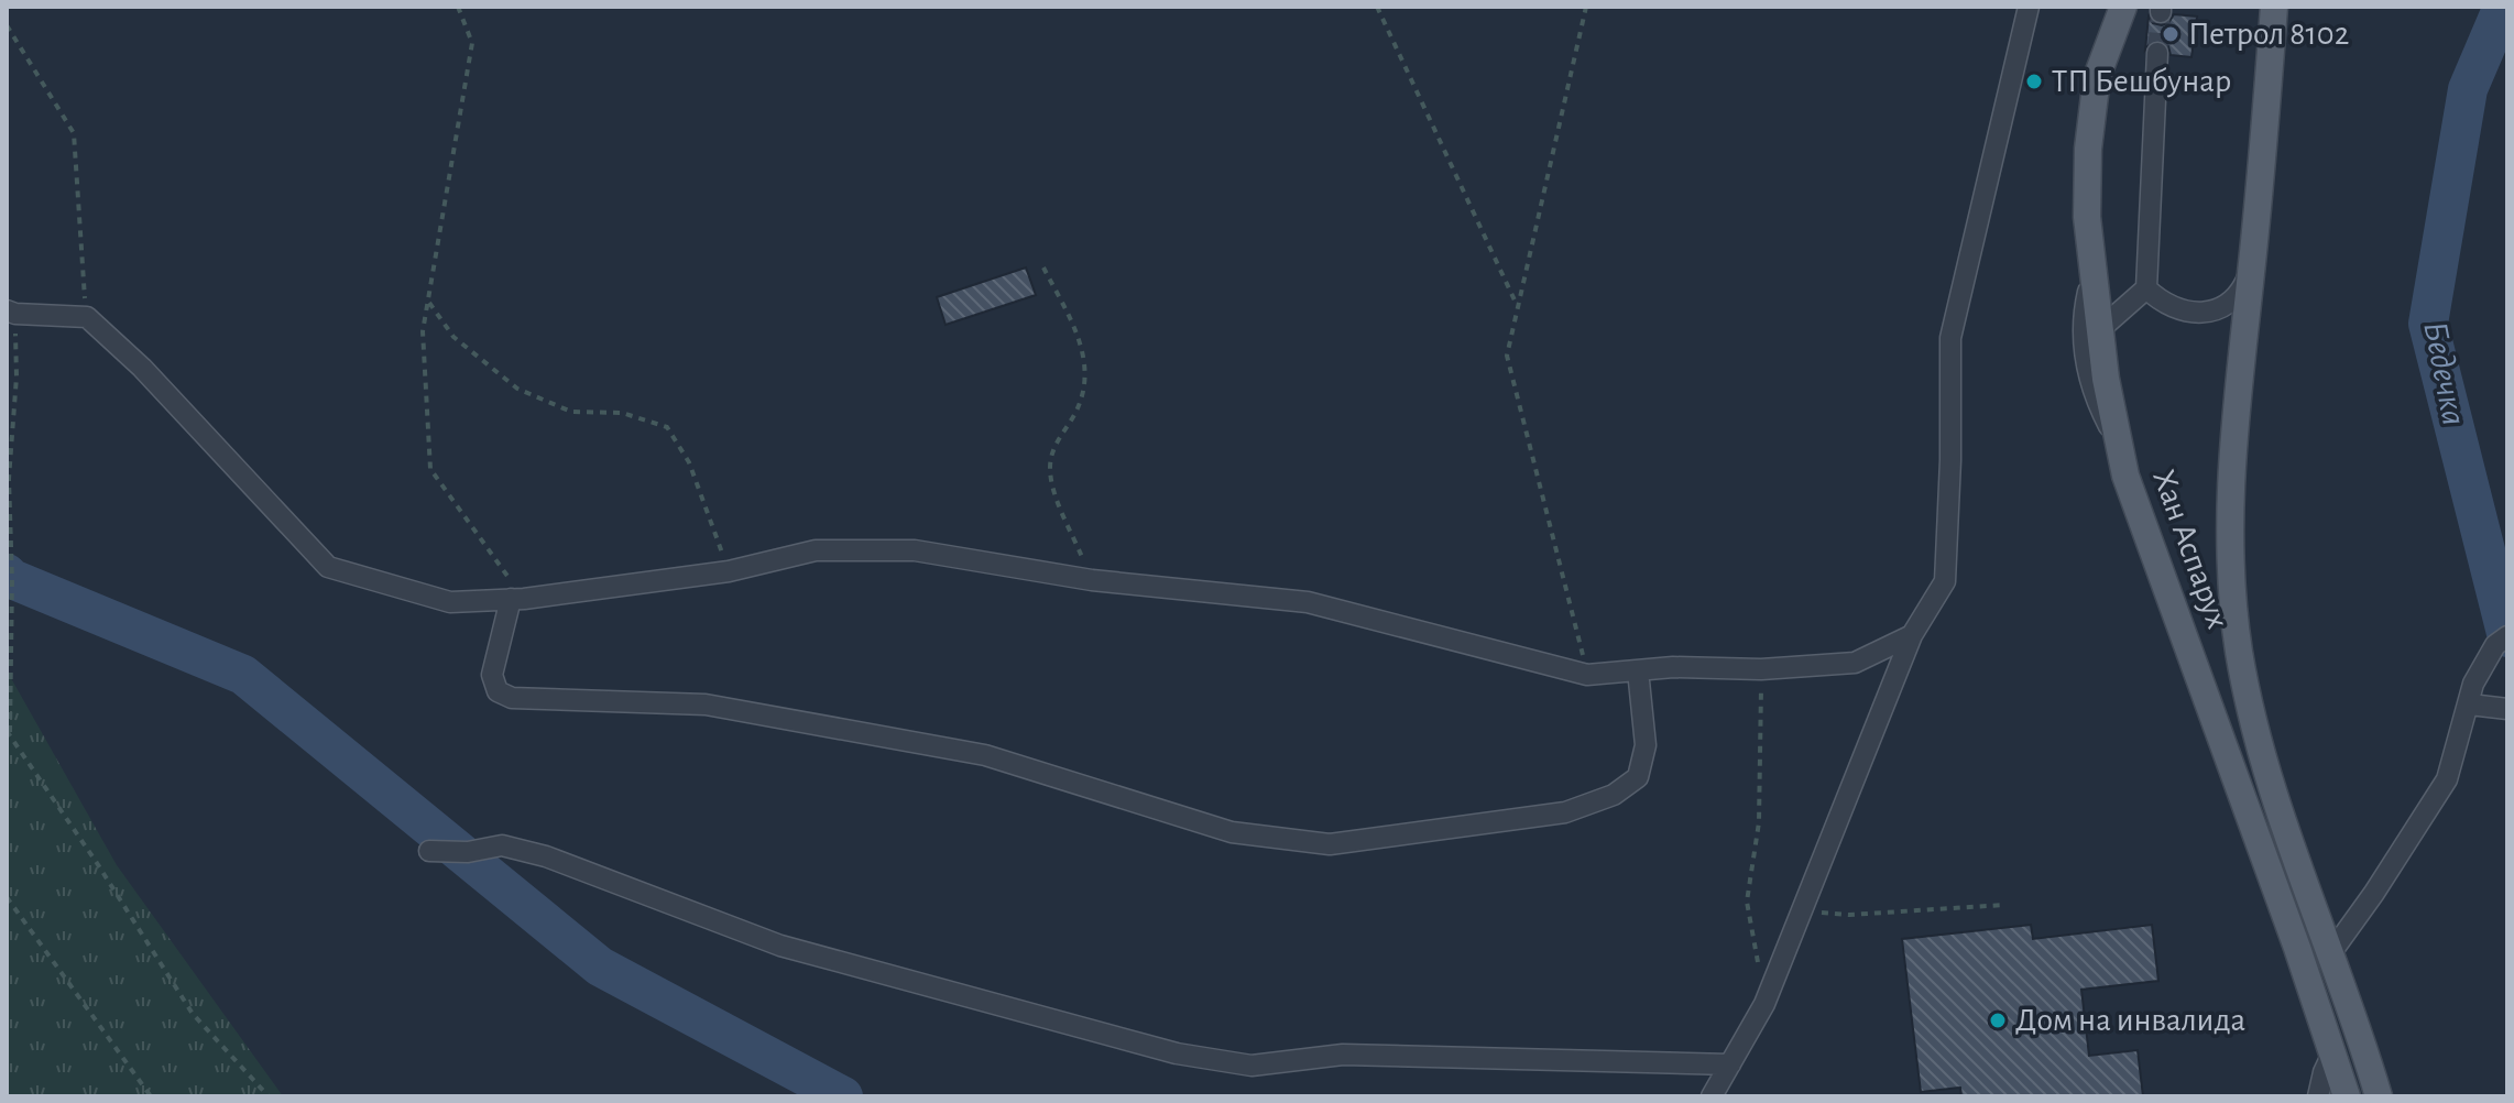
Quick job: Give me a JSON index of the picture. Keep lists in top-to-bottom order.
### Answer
{
  "streets": {
    "main road": ["Хан Аспарух"]
  },
  "water": ["Бедечка"],
  "places": ["Петрол 8102", "ТП Бешбунар", "Дом на инвалида"]
}
